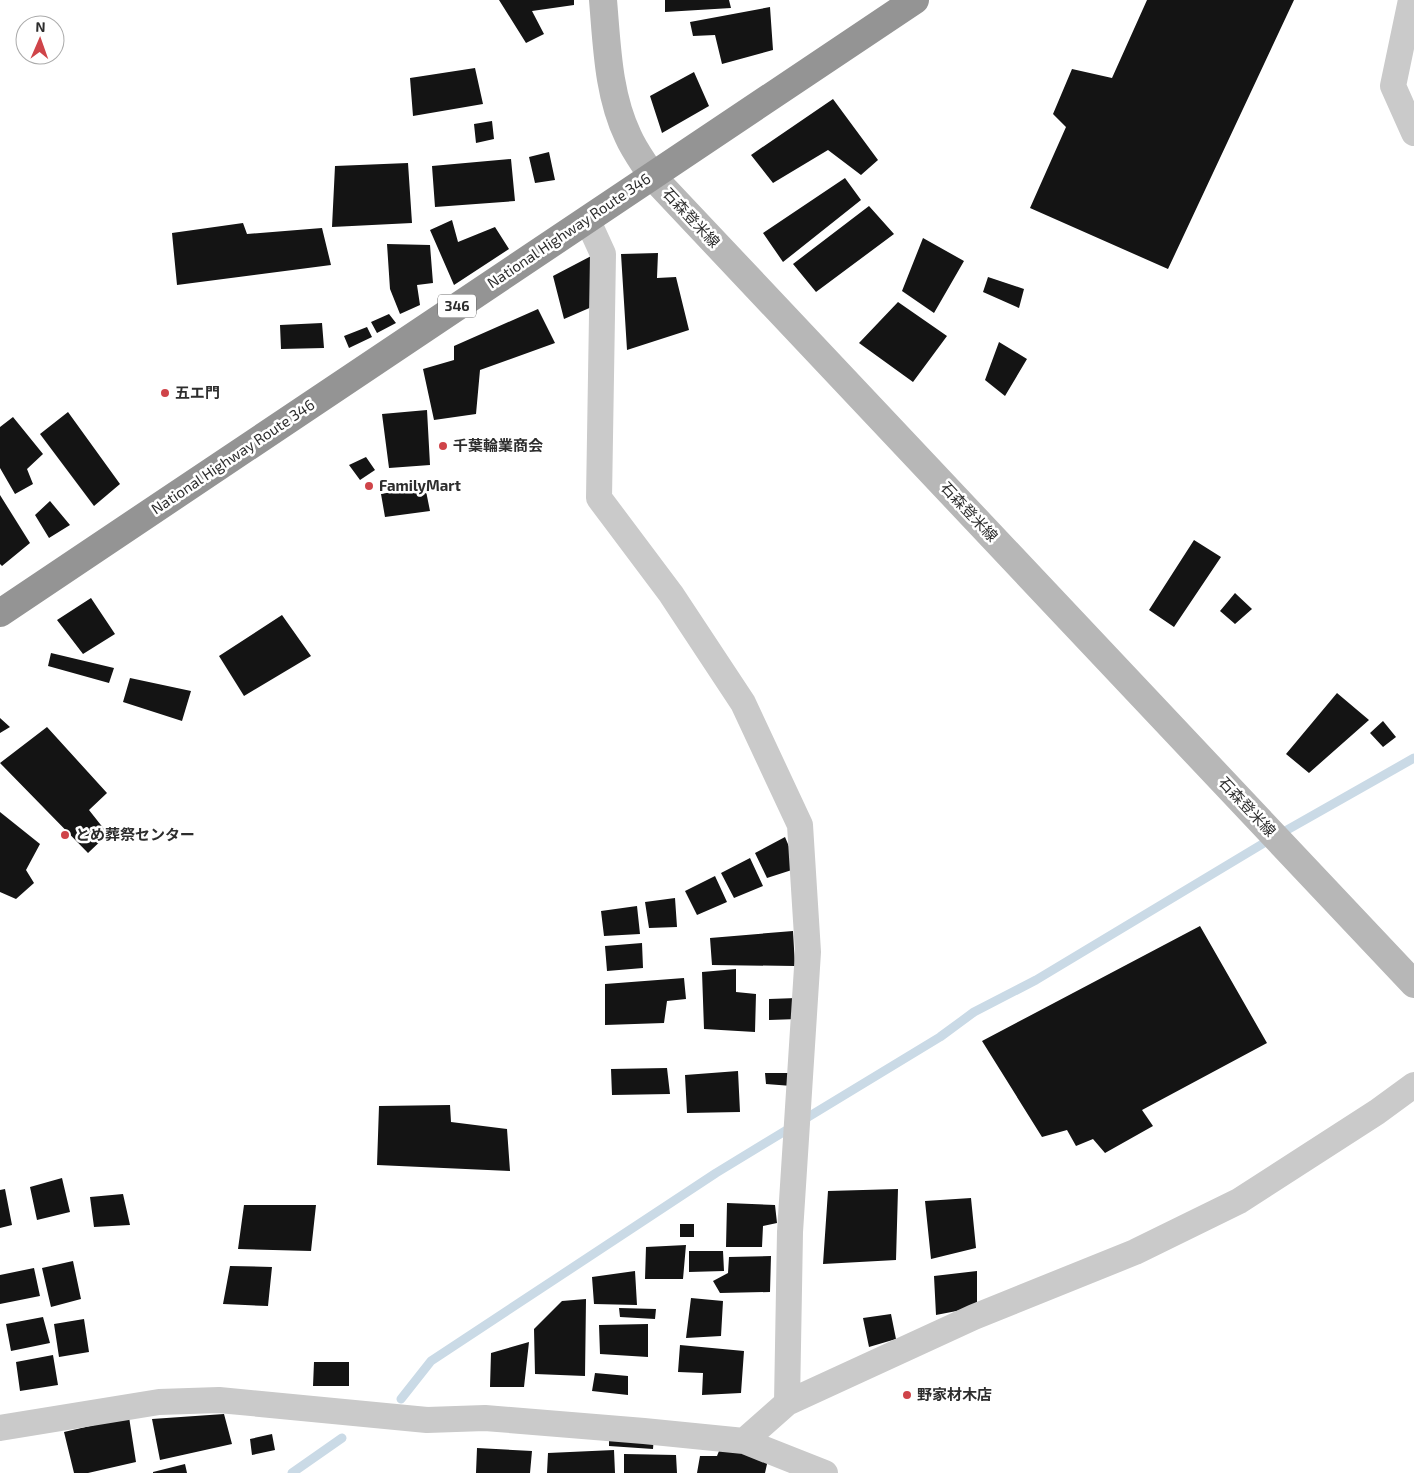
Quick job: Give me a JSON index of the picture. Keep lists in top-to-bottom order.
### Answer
{
  "streets": {
    "highway": ["National Highway Route 346", "346"],
    "main road": ["石森登米線"]
  },
  "crossings": [
    ["石森登米線", "National Highway Route 346"]
  ],
  "places": [
    "五エ門",
    "千葉輪業商会",
    "FamilyMart",
    "とめ葬祭センター",
    "野家材木店"
  ],
  "north": "top"
}
